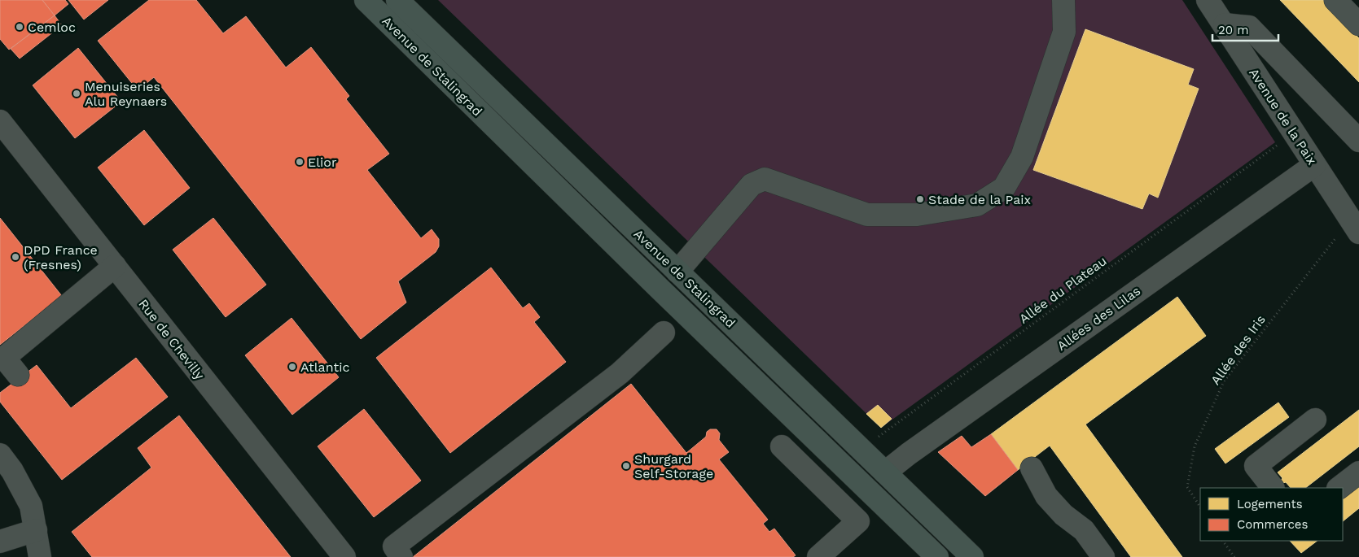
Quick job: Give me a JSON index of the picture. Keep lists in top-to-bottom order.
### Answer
{
  "streets": {
    "main road": ["Avenue de Stalingrad"],
    "street": ["Avenue de la Paix", "Allées des Lilas", "Rue de Chevilly"],
    "path": ["Allée du Plateau", "Allée des Iris"]
  },
  "crossings": [
    ["Avenue de Stalingrad", "Allée du Plateau"],
    ["Avenue de Stalingrad", "Allées des Lilas"],
    ["Avenue de la Paix", "Allées des Lilas"],
    ["Avenue de la Paix", "Allée des Iris"]
  ],
  "places": [
    "Cemloc",
    "Menuiseries Alu Reynaers",
    "Elior",
    "Stade de la Paix",
    "DPD France (Fresnes)",
    "Atlantic",
    "Shurgard Self-Storage"
  ],
  "legend": ["Logements", "Commerces"],
  "scale_bar": "20 m"
}
